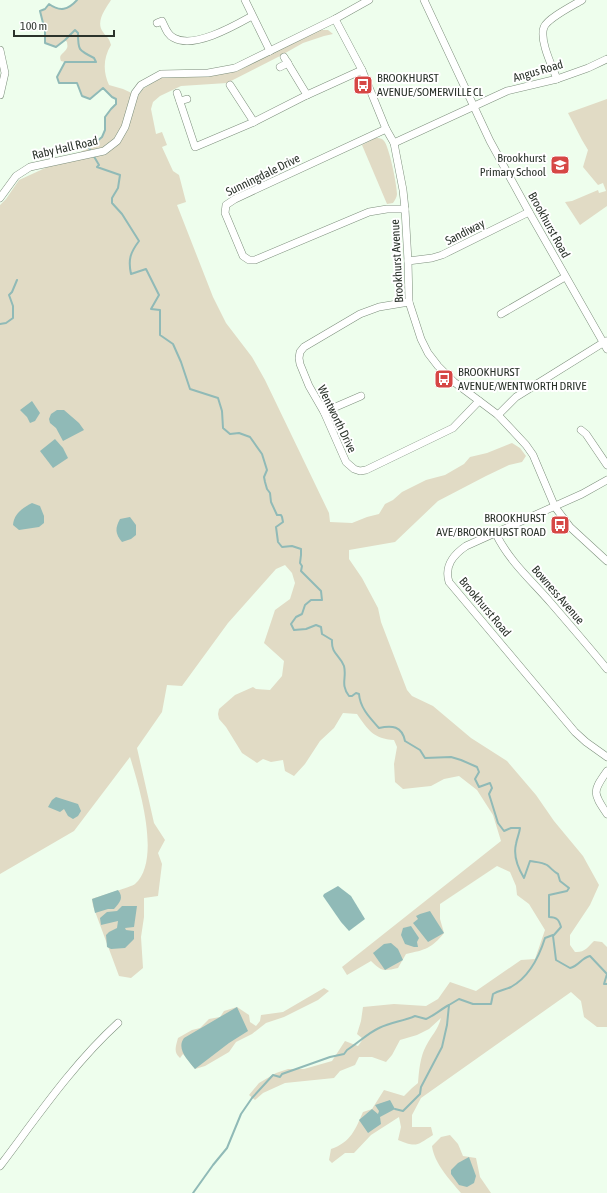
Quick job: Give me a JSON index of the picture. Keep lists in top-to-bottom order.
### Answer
{
  "streets": {
    "street": [
      "Angus Road",
      "Raby Hall Road",
      "Sunningdale Drive",
      "Brookhurst Road",
      "Sandiway",
      "Brookhurst Avenue",
      "Wentworth Drive",
      "Bowness Avenue"
    ]
  },
  "crossings": [
    ["Angus Road", "Brookhurst Road"],
    ["Angus Road", "Brookhurst Avenue"],
    ["Raby Hall Road", "Brookhurst Avenue"],
    ["Sunningdale Drive", "Brookhurst Avenue"],
    ["Brookhurst Road", "Sandiway"],
    ["Brookhurst Road", "Brookhurst Avenue"],
    ["Brookhurst Road", "Bowness Avenue"],
    ["Sandiway", "Brookhurst Avenue"],
    ["Brookhurst Avenue", "Wentworth Drive"]
  ],
  "places": {
    "bus stop": ["BROOKHURST AVENUE/SOMERVILLE CL", "BROOKHURST AVENUE/WENTWORTH DRIVE", "BROOKHURST AVE/BROOKHURST ROAD"],
    "school or university": ["Brookhurst Primary School"]
  },
  "scale_bar": "100 m"
}
